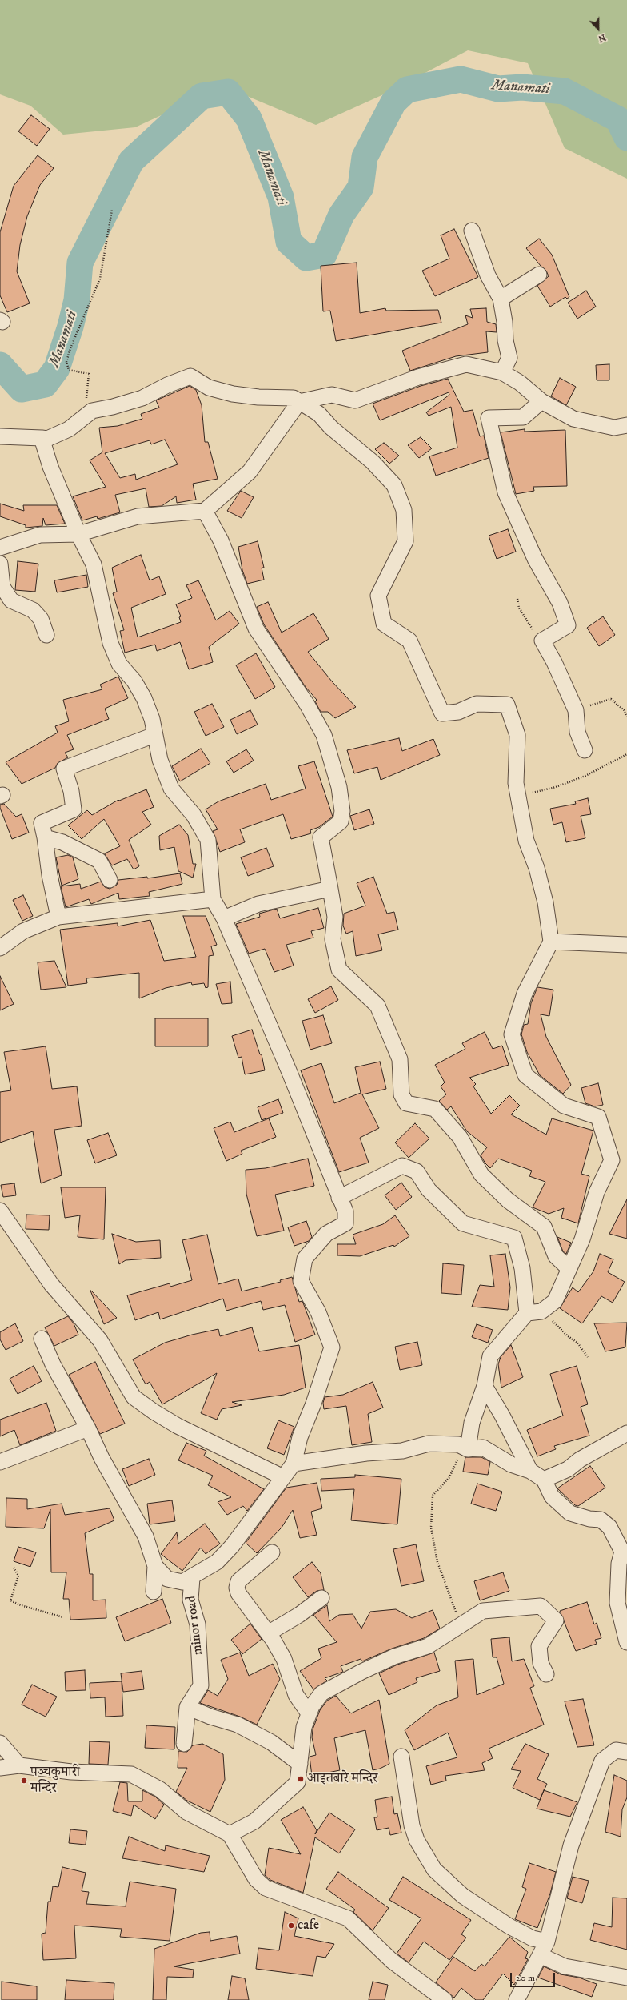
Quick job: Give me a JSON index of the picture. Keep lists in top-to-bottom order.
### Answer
{
  "streets": {
    "street": ["minor road"]
  },
  "water": ["Manamati"],
  "places": ["आइतबारे मन्दिर", "पञ्चकुमारी मन्दिर", "cafe"],
  "scale_bar": "20 m",
  "north": "bottom"
}
